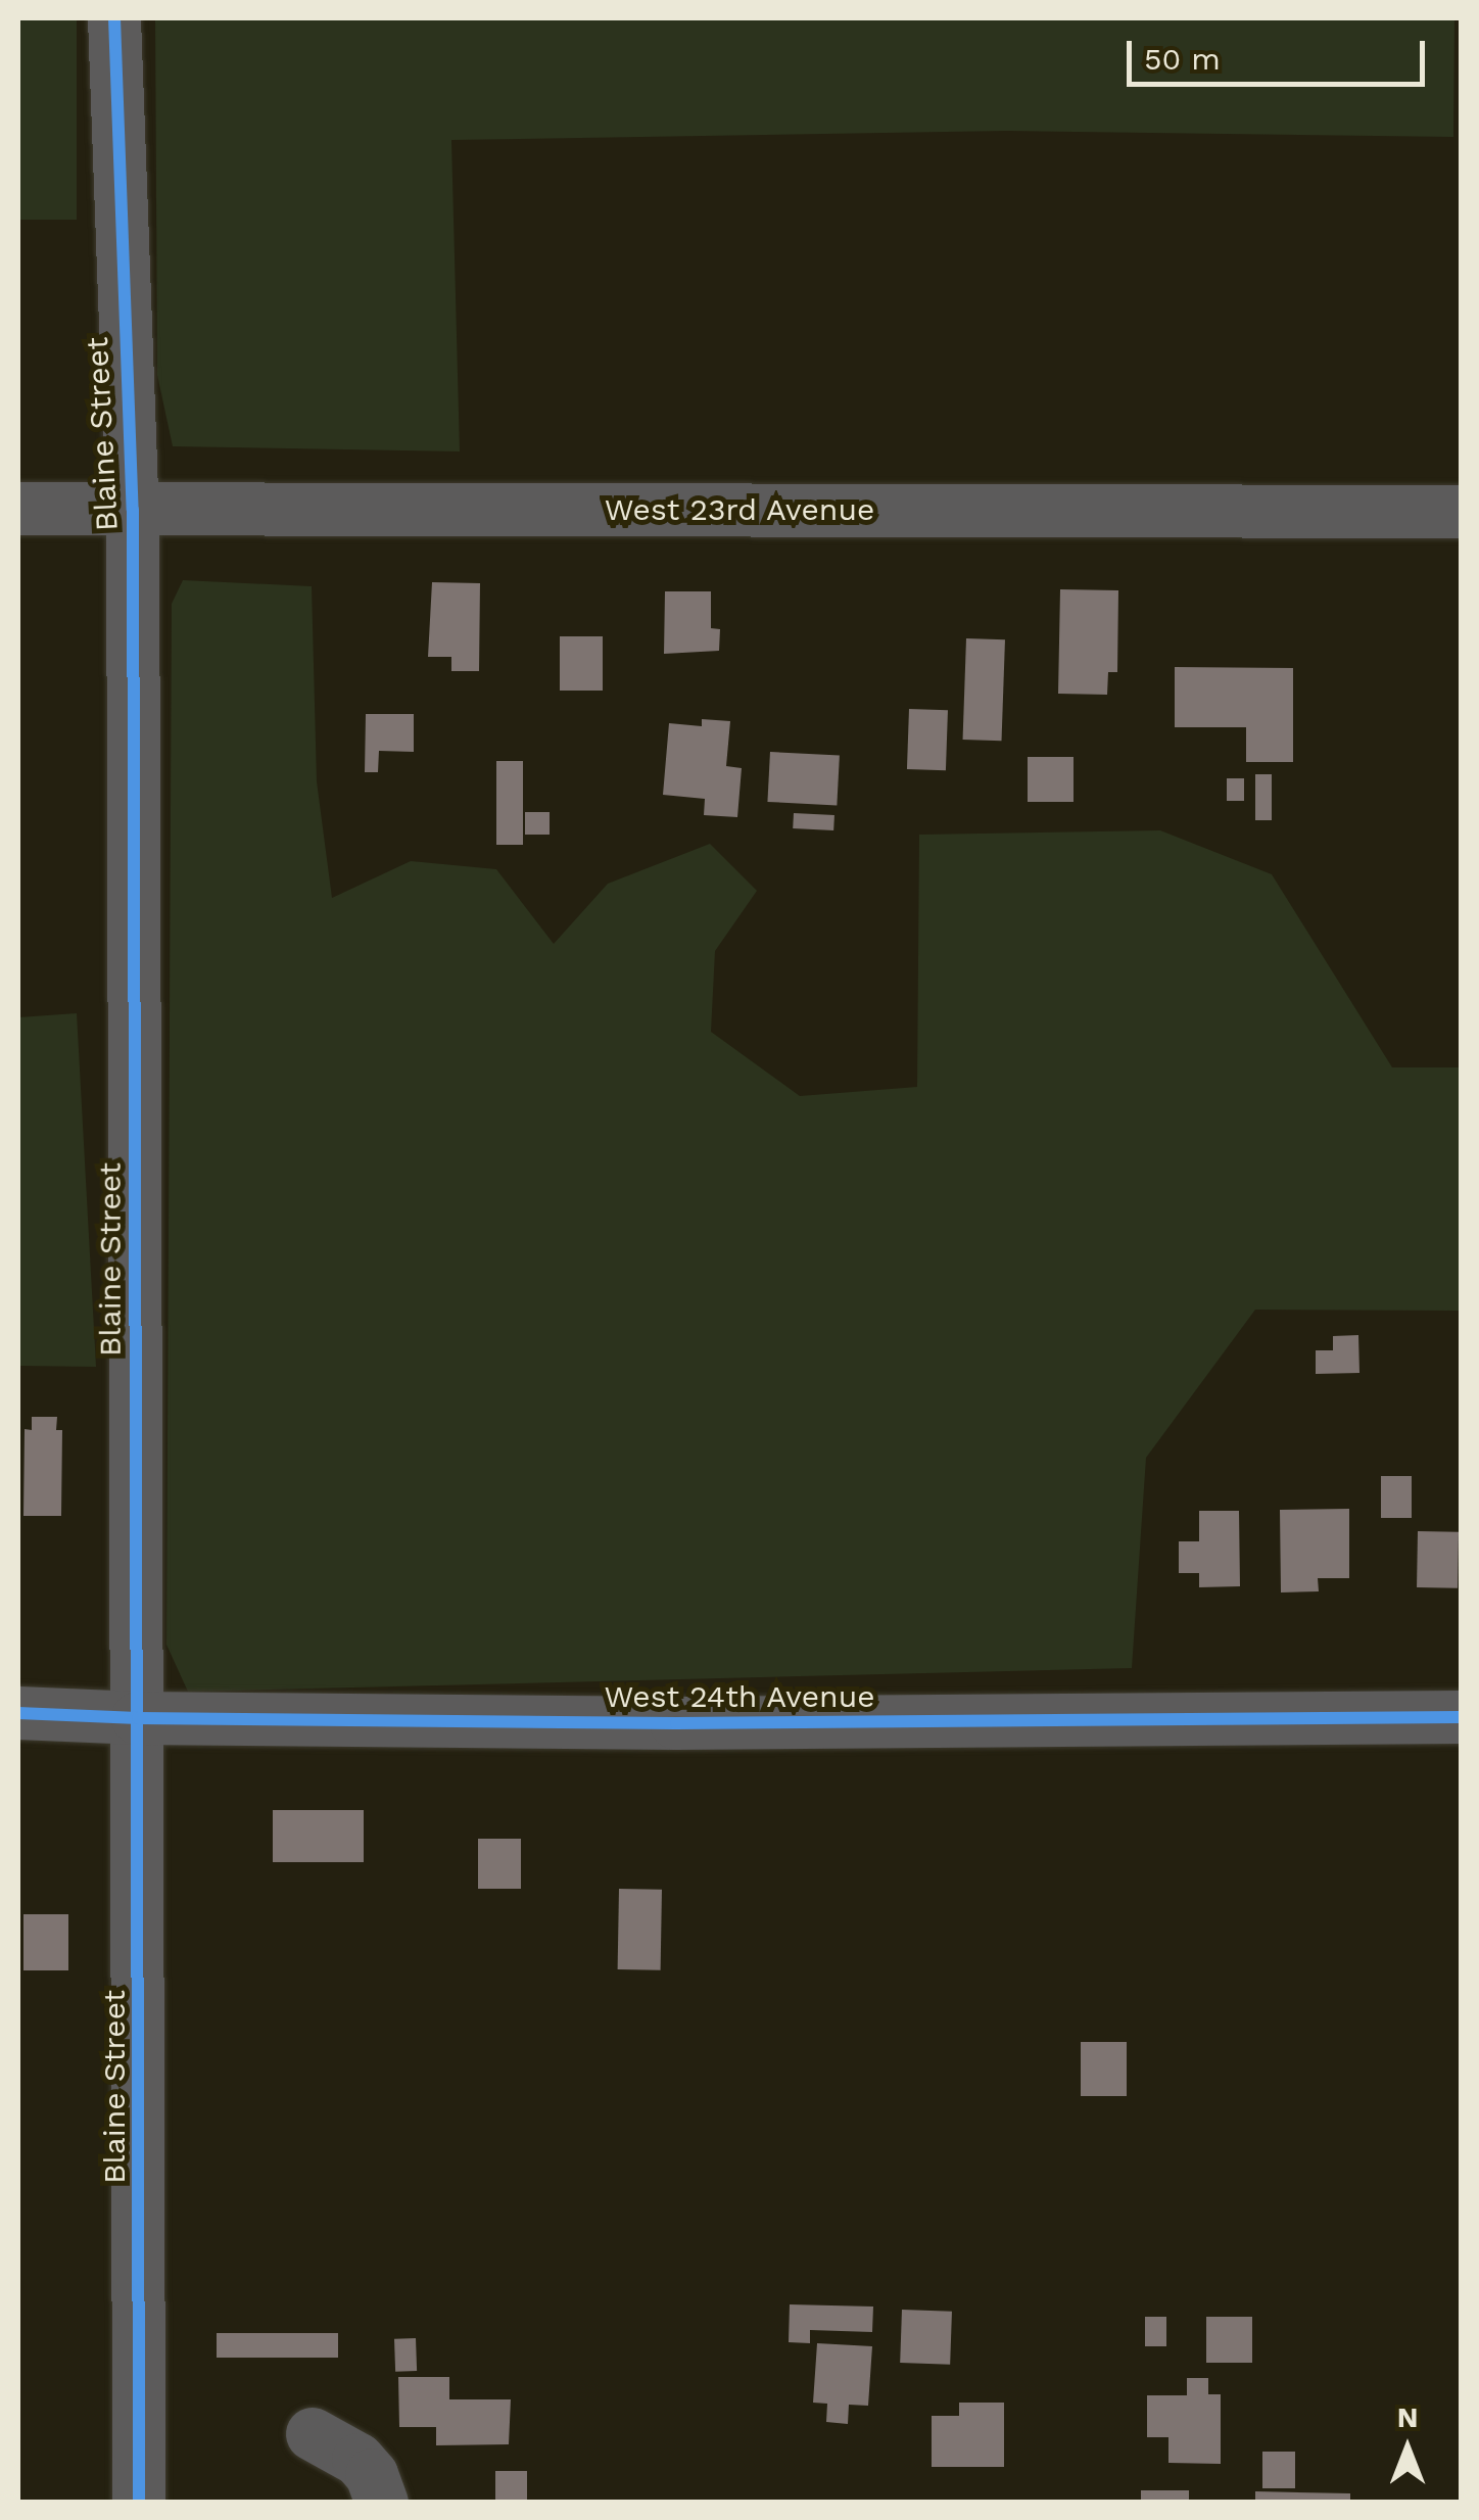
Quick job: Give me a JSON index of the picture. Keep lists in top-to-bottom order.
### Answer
{
  "streets": {
    "street": ["Blaine Street", "West 23rd Avenue", "West 24th Avenue"]
  },
  "crossings": [
    ["Blaine Street", "West 23rd Avenue"],
    ["Blaine Street", "West 24th Avenue"]
  ],
  "scale_bar": "50 m",
  "north": "top"
}
